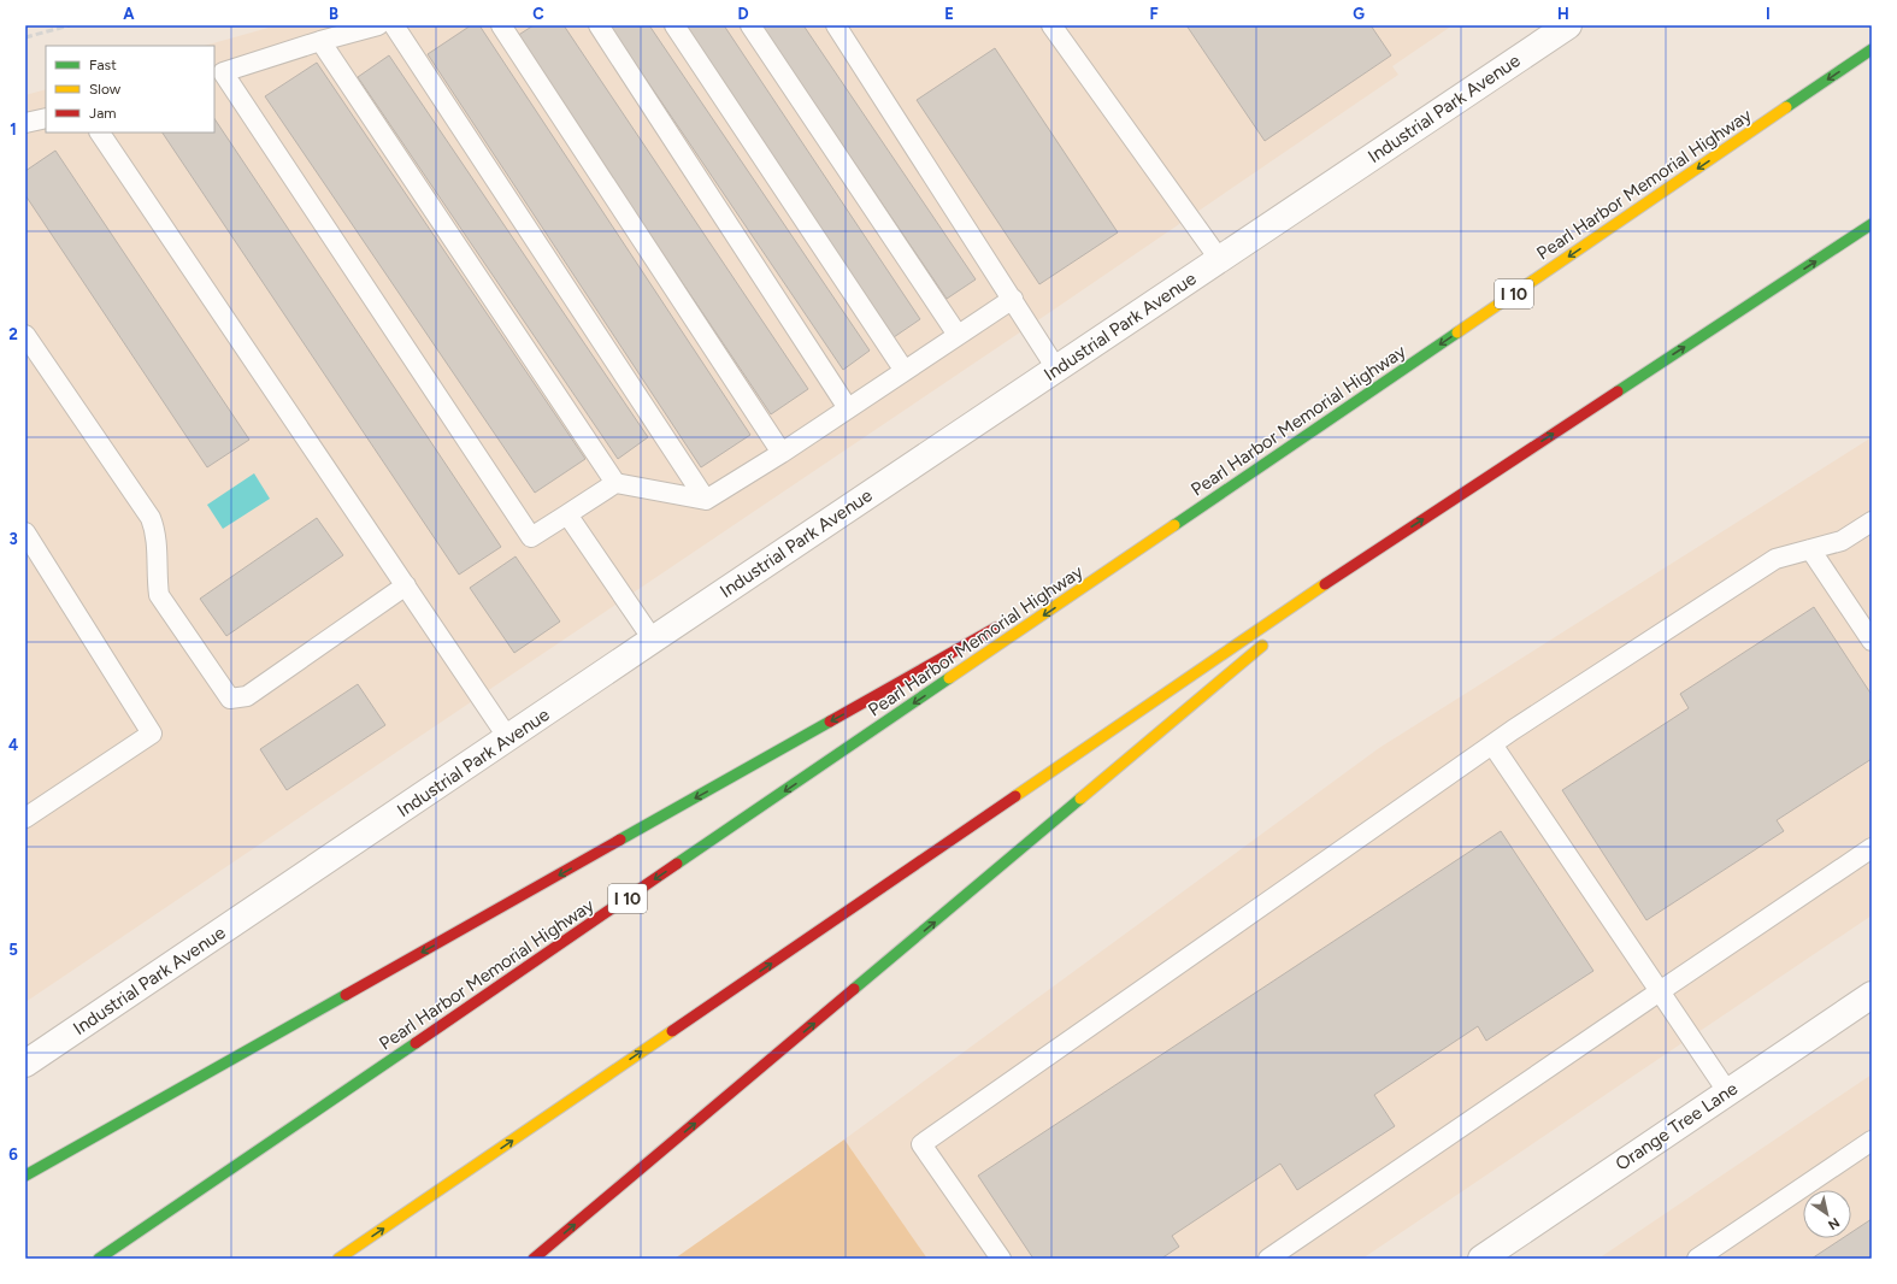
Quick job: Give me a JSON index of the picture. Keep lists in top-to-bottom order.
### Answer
{
  "streets": {
    "highway": ["Pearl Harbor Memorial Highway", "I 10"],
    "street": ["Industrial Park Avenue", "Orange Tree Lane"]
  },
  "legend": ["Fast", "Slow", "Jam"],
  "north": "bottom right",
  "grid": {
    "columns": [
      "A",
      "B",
      "C",
      "D",
      "E",
      "F",
      "G",
      "H",
      "I"
    ],
    "rows": [
      "1",
      "2",
      "3",
      "4",
      "5",
      "6"
    ]
  }
}
